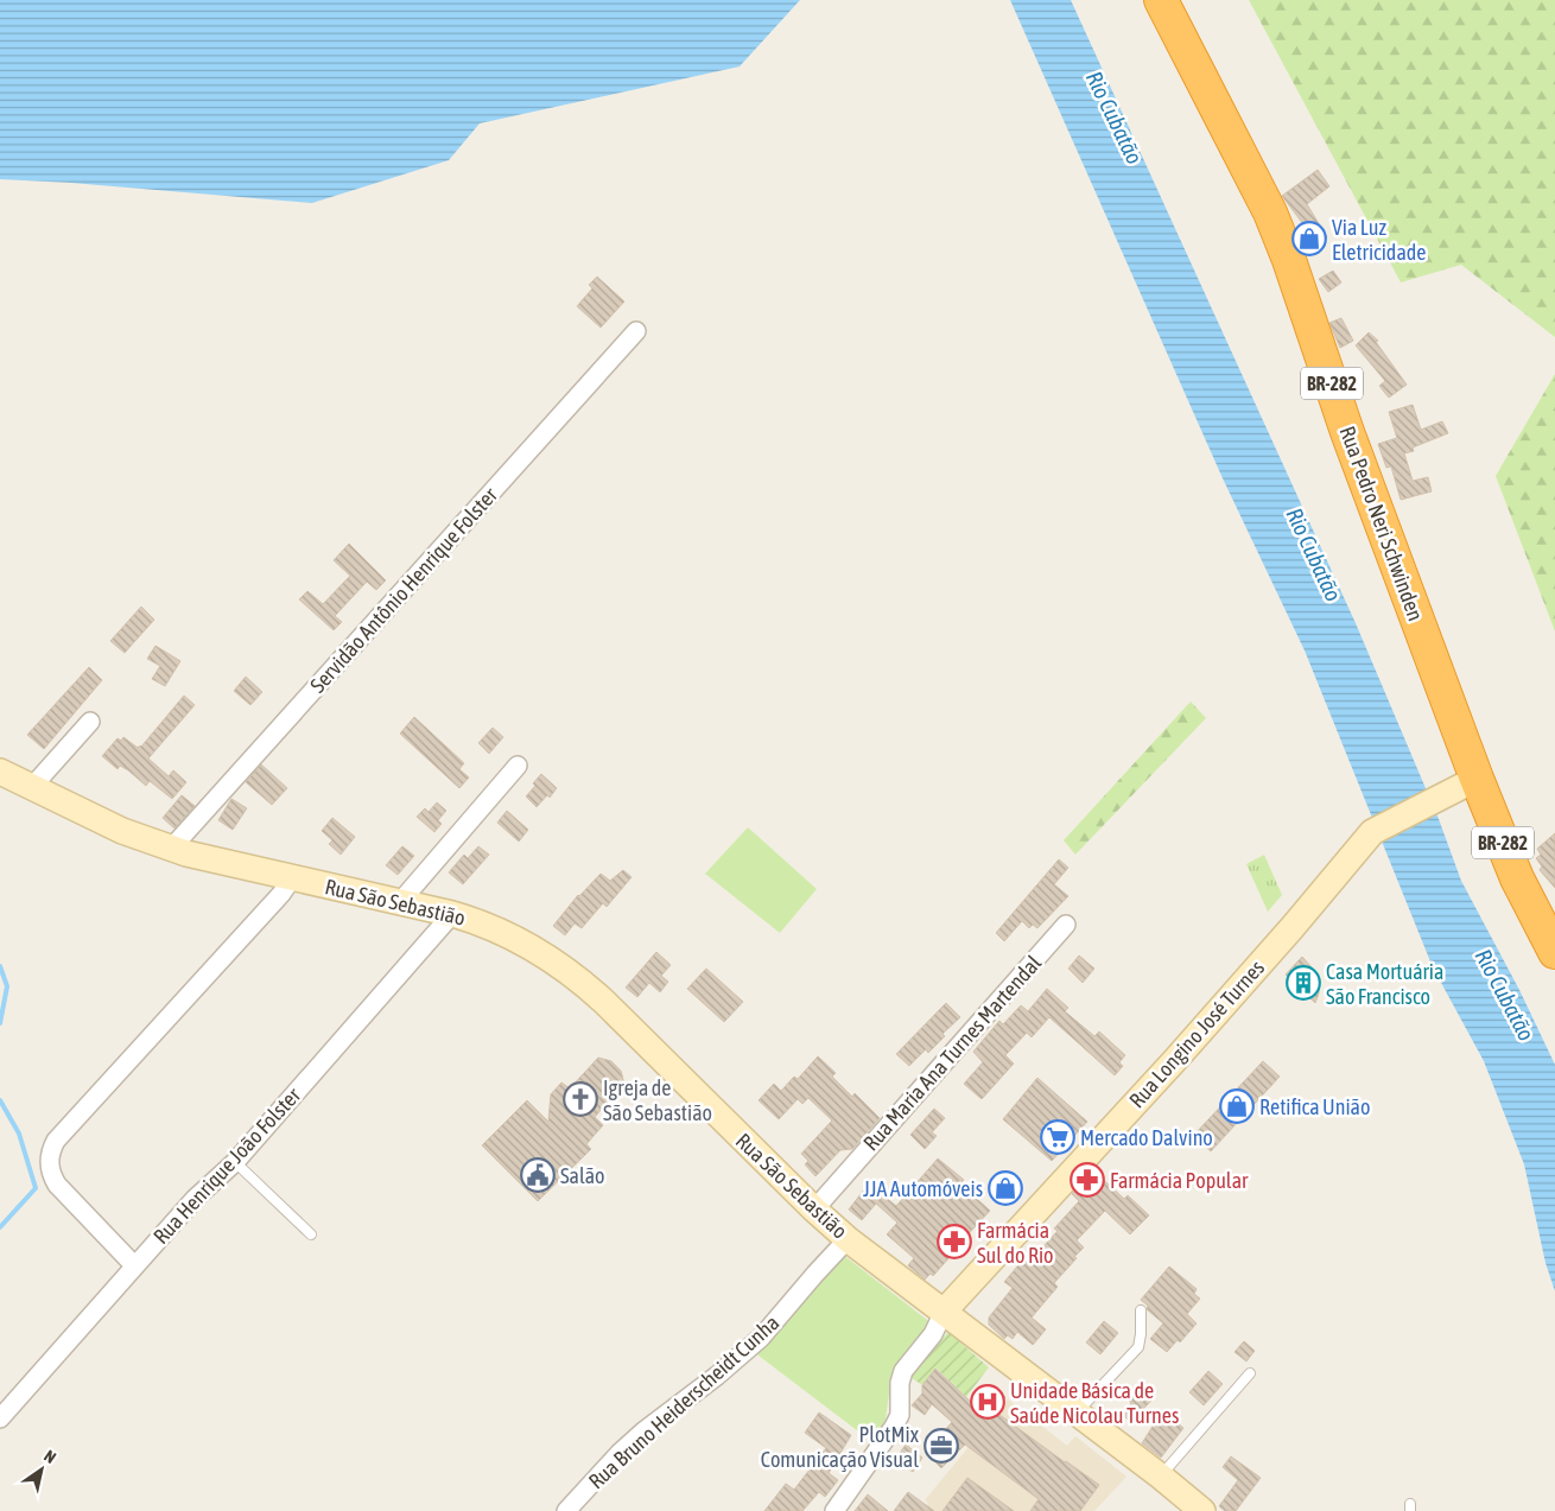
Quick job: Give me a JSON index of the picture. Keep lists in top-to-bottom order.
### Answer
{
  "streets": {
    "highway": ["BR-282", "Rua Pedro Neri Schwinden"],
    "main road": ["Rua São Sebastião", "Rua Longino José Turnes"],
    "street": [
      "Servidão Antônio Henrique Folster",
      "Rua Maria Ana Turnes Martendal",
      "Rua Henrique João Folster",
      "Rua Bruno Heiderscheidt Cunha"
    ]
  },
  "crossings": [
    ["Rua Pedro Neri Schwinden", "Rua Longino José Turnes"],
    ["Servidão Antônio Henrique Folster", "Rua São Sebastião"],
    ["Rua São Sebastião", "Rua Longino José Turnes"],
    ["Rua São Sebastião", "Rua Maria Ana Turnes Martendal"],
    ["Rua São Sebastião", "Rua Henrique João Folster"],
    ["Rua São Sebastião", "Rua Bruno Heiderscheidt Cunha"]
  ],
  "water": ["Rio Cubatão"],
  "places": {
    "shop": ["Via Luz Eletricidade", "Retifica União", "JJA Automóveis"],
    "building": ["Casa Mortuária São Francisco"],
    "church": ["Igreja de São Sebastião"],
    "supermarket": ["Mercado Dalvino"],
    "public building": ["Salão"],
    "pharmacy": ["Farmácia Popular", "Farmácia Sul do Rio"],
    "hospital": ["Unidade Básica de Saúde Nicolau Turnes"],
    "office": ["PlotMix Comunicação Visual"]
  },
  "north": "top right"
}
